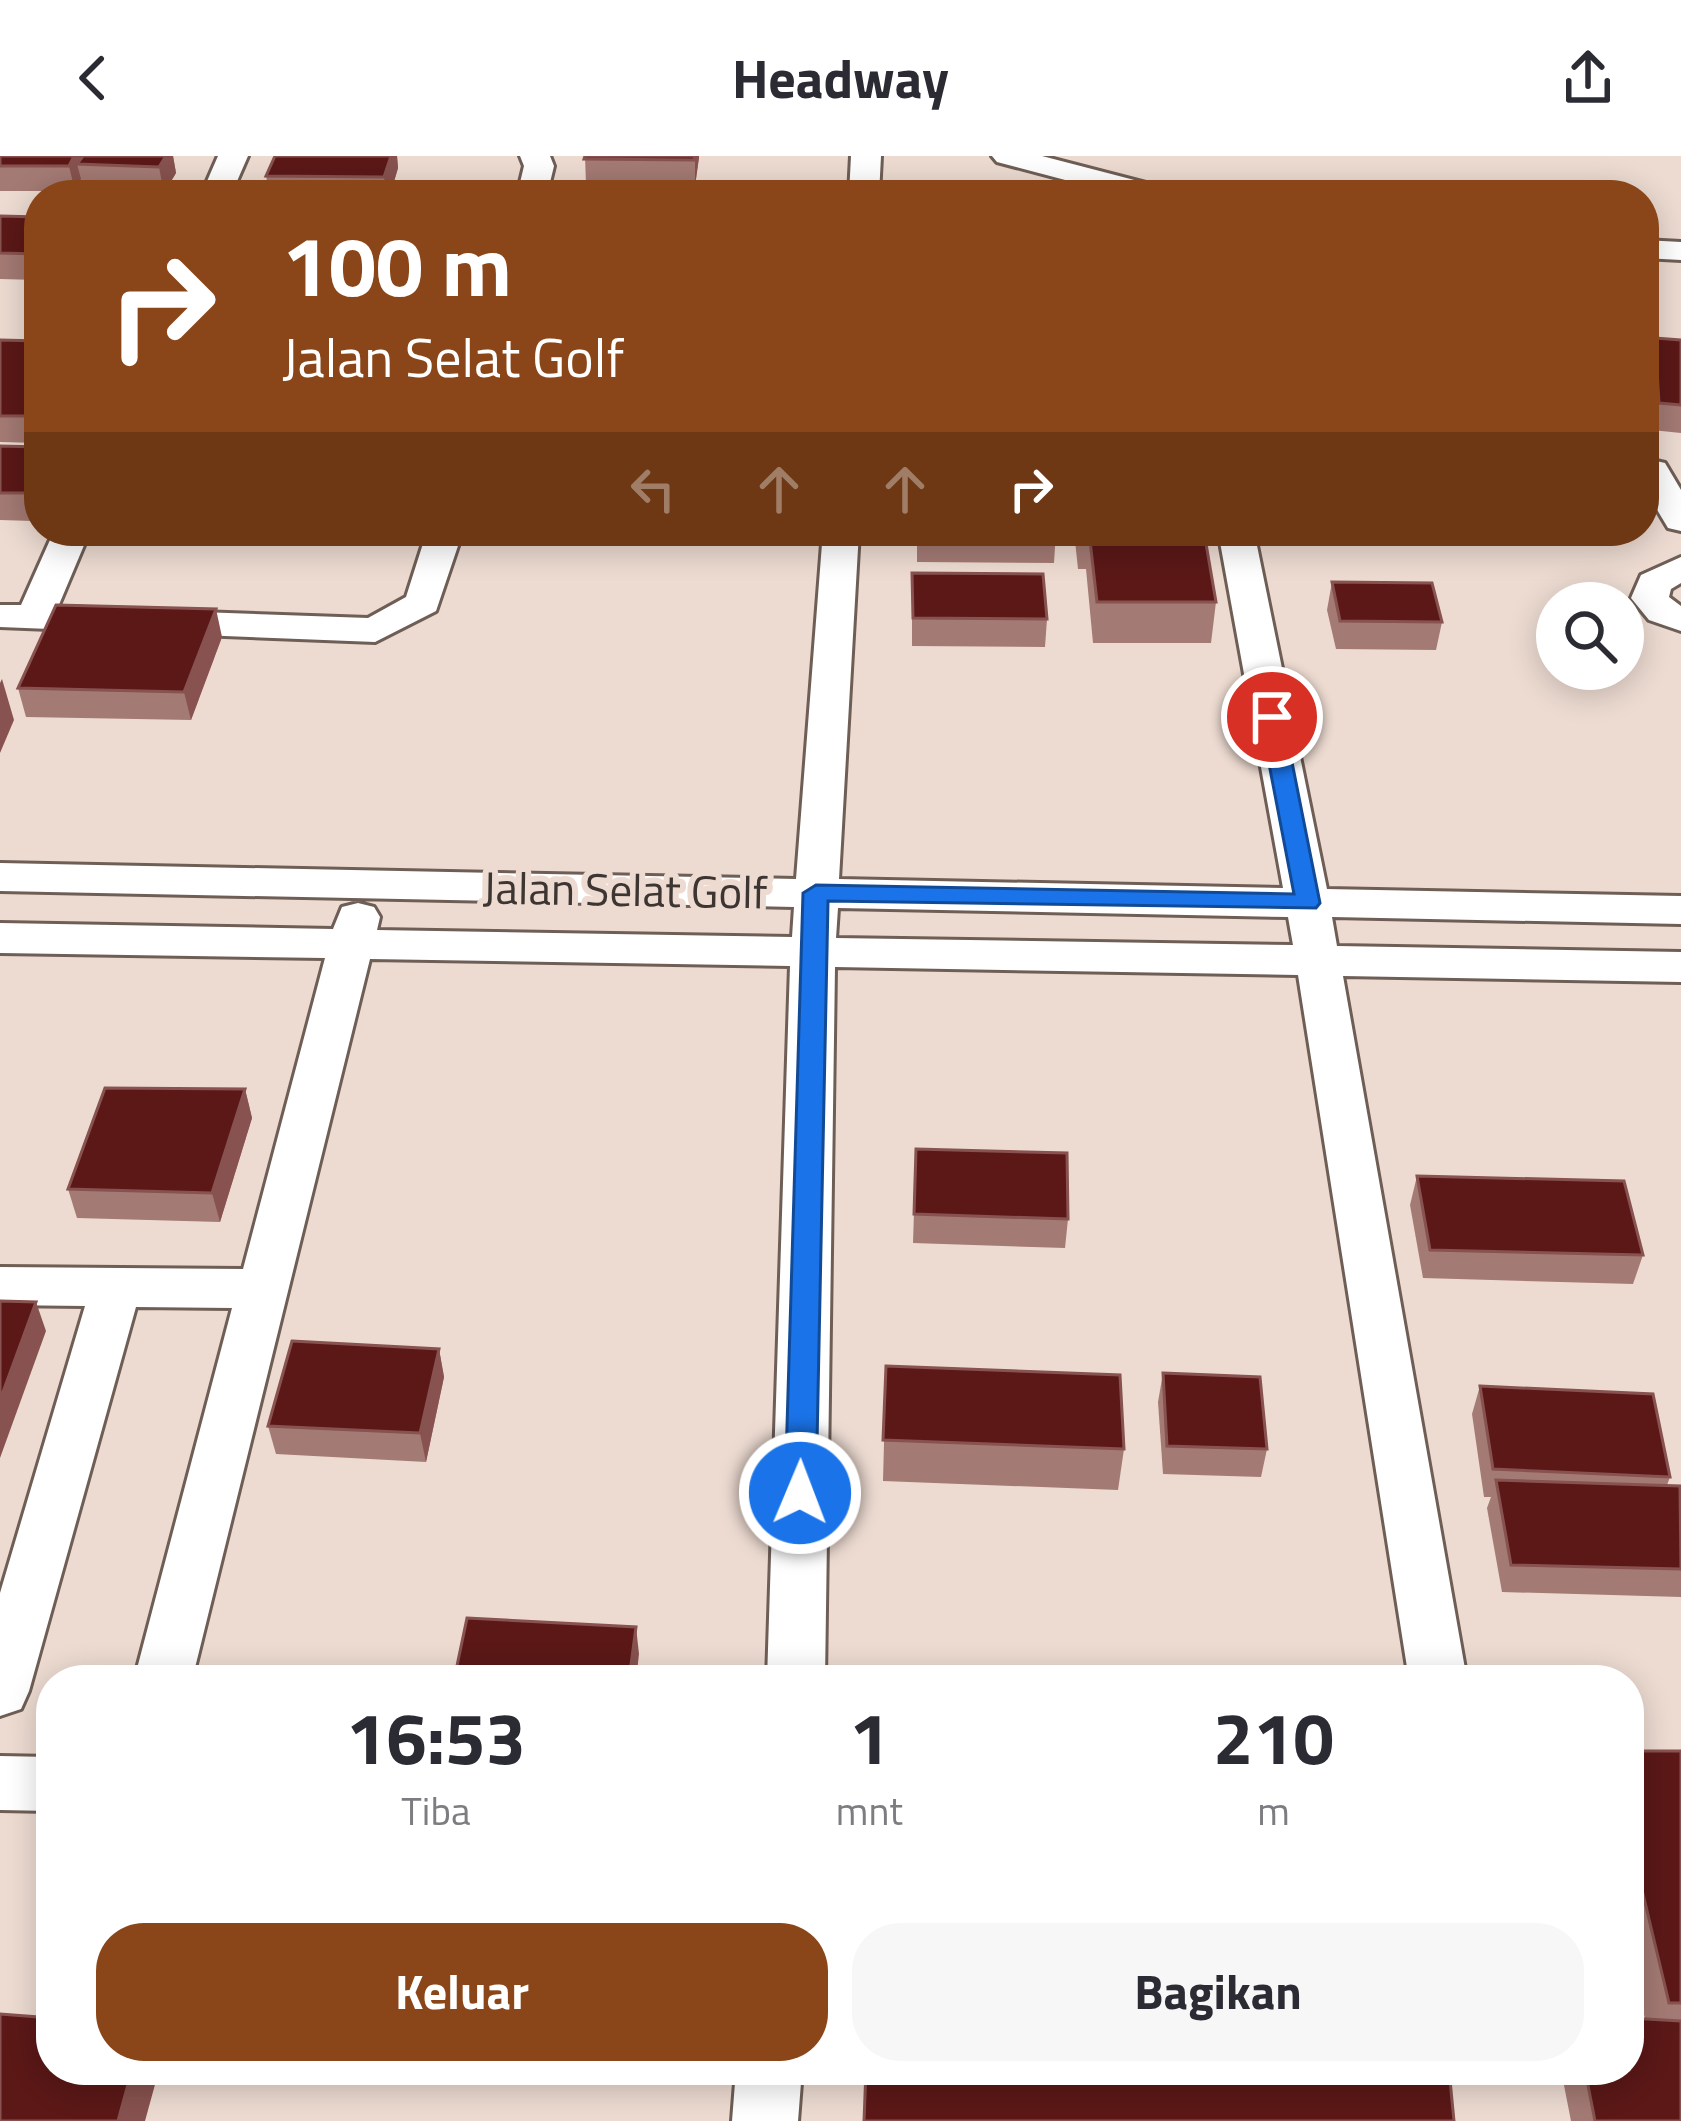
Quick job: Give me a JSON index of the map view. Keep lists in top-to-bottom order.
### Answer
{
  "streets": {
    "street": ["Jalan Selat Golf"]
  },
  "page": {
    "header": "Headway",
    "turn": ["100 m", "Jalan Selat Golf"],
    "eta": [
      "16:53",
      "Tiba",
      "1",
      "mnt",
      "210",
      "m"
    ],
    "buttons": ["Keluar", "Bagikan"]
  }
}
